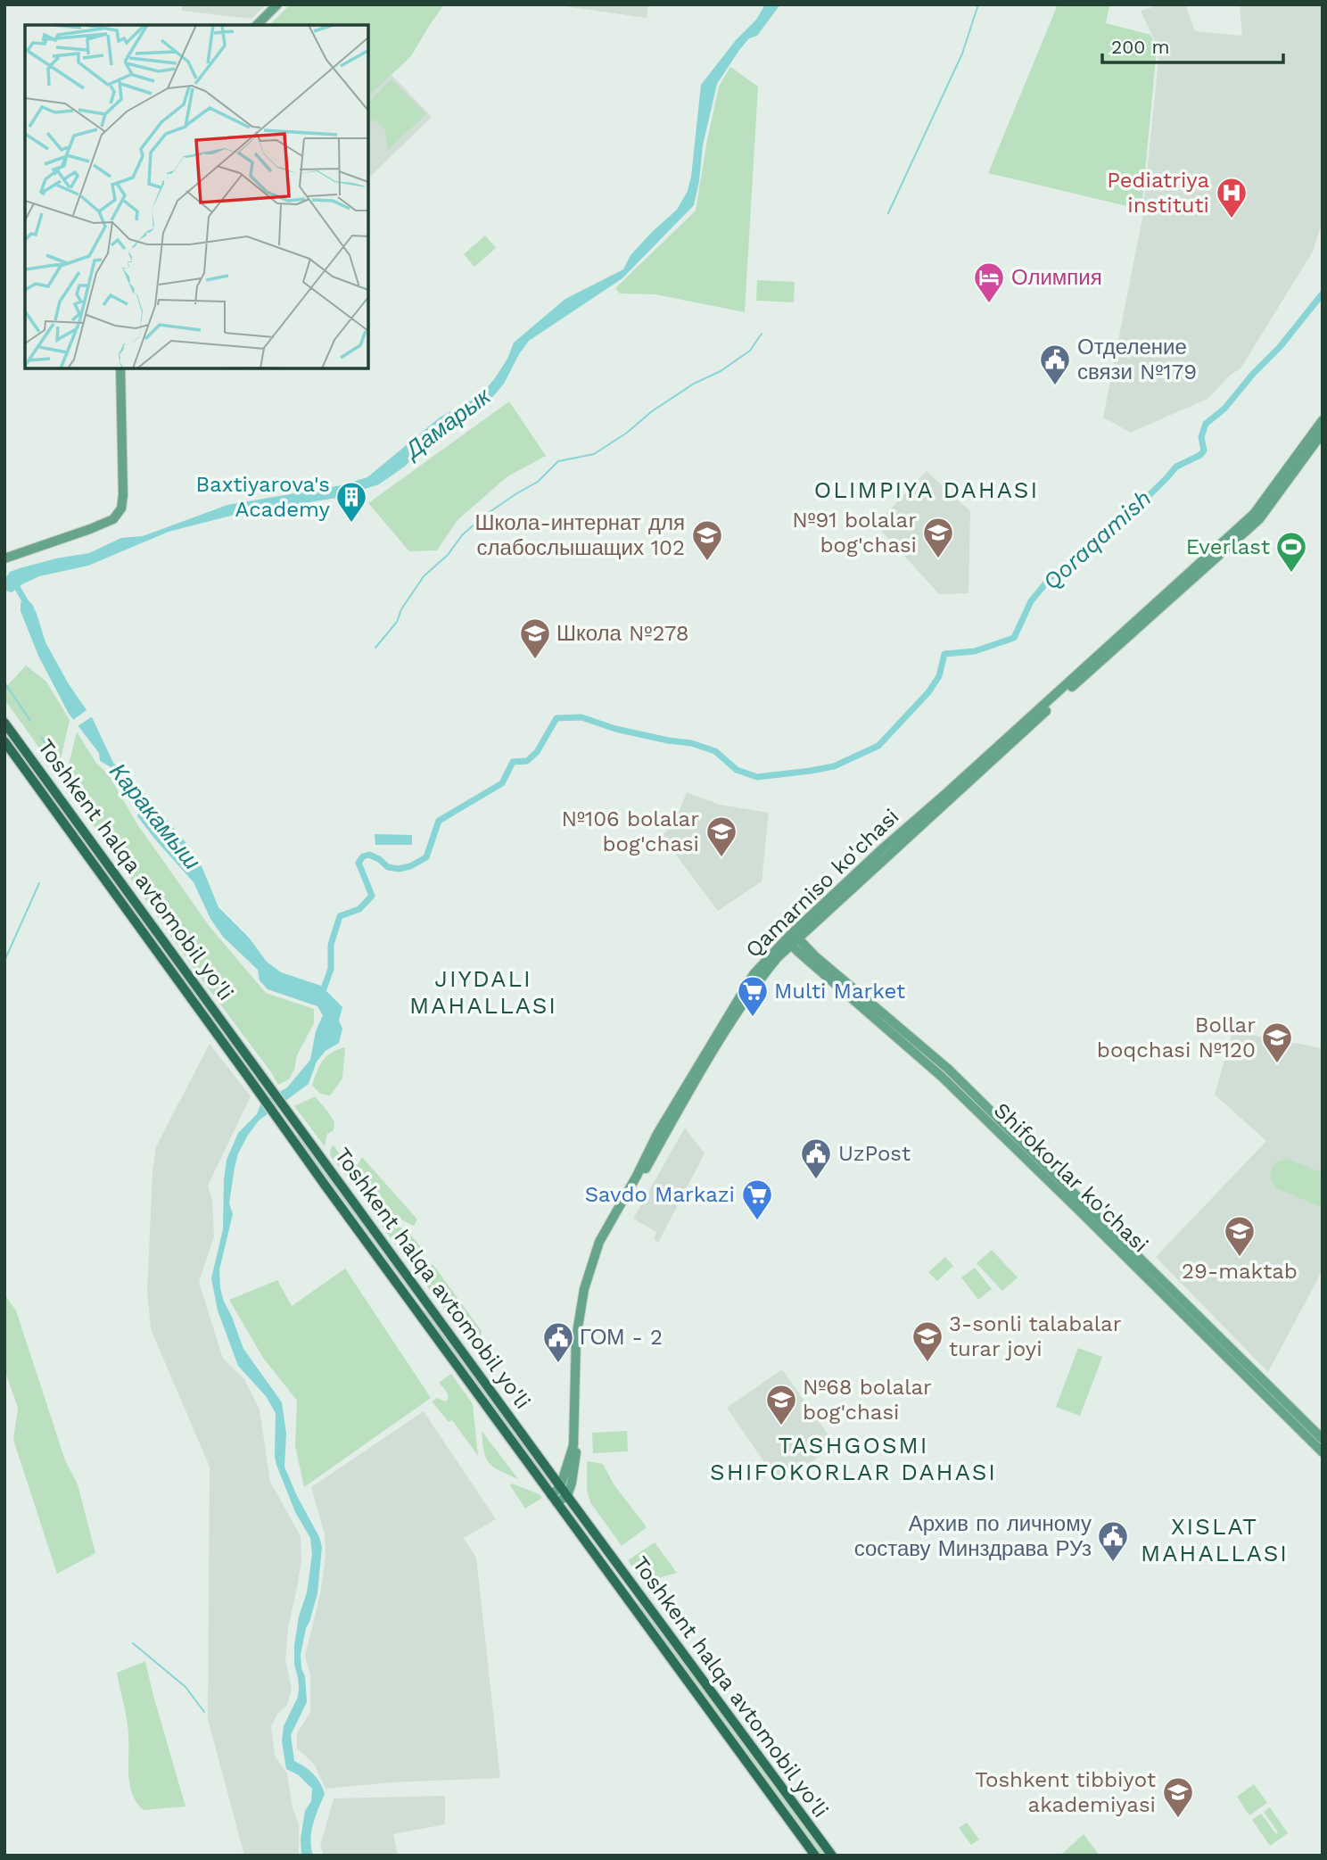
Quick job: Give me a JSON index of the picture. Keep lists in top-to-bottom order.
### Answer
{
  "streets": {
    "highway": ["Toshkent halqa avtomobil yo'li"],
    "main road": ["Qamarniso ko'chasi", "Shifokorlar ko'chasi"]
  },
  "crossings": [
    ["Toshkent halqa avtomobil yo'li", "Qamarniso ko'chasi"],
    ["Qamarniso ko'chasi", "Shifokorlar ko'chasi"]
  ],
  "districts": [
    "OLIMPIYA DAHASI",
    "JIYDALI MAHALLASI",
    "TASHGOSMI SHIFOKORLAR DAHASI",
    "XISLAT MAHALLASI"
  ],
  "water": ["Дамарык", "Qoraqamish", "Каракамыш"],
  "places": {
    "hospital": ["Pediatriya instituti"],
    "hotel": ["Олимпия"],
    "public building": [
      "Отделение связи №179",
      "UzPost",
      "ГОМ - 2",
      "Архив по личному составу Минздрава РУз"
    ],
    "building": ["Baxtiyarova's Academy"],
    "school or university": [
      "№91 bolalar bog'chasi",
      "Школа-интернат для слабослышащих 102",
      "Школа №278",
      "№106 bolalar bog'chasi",
      "Bollar boqchasi №120",
      "29-maktab",
      "3-sonli talabalar turar joyi",
      "№68 bolalar bog'chasi",
      "Toshkent tibbiyot akademiyasi"
    ],
    "sports": ["Everlast"],
    "supermarket": ["Multi Market", "Savdo Markazi"]
  },
  "scale_bar": "200 m"
}
